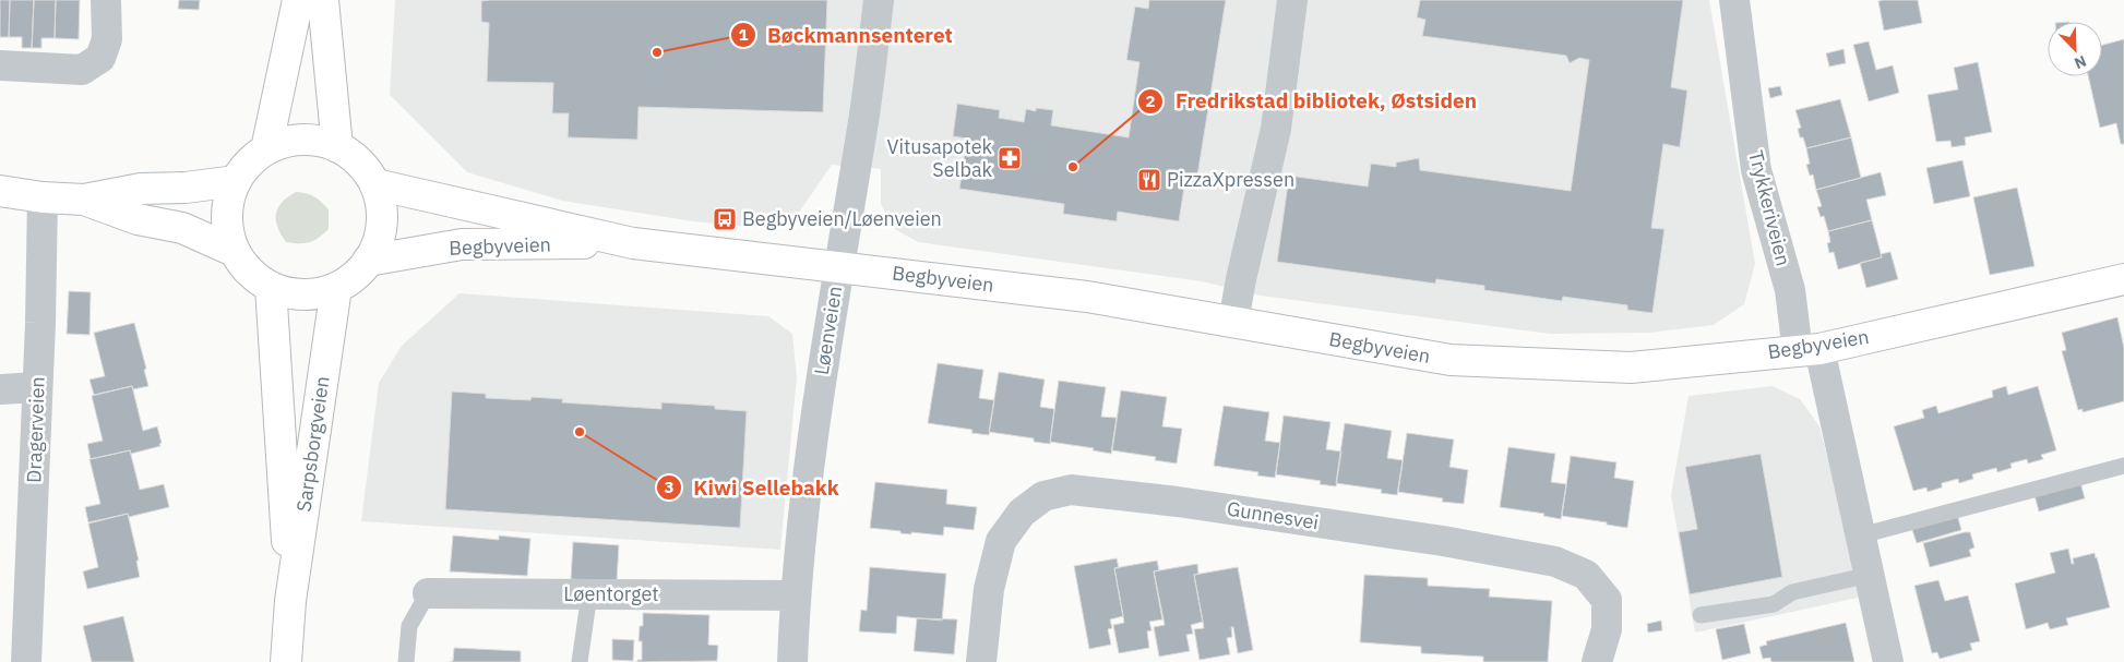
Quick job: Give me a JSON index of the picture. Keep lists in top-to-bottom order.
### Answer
{
  "streets": {
    "main road": ["Begbyveien", "Sarpsborgveien"],
    "street": [
      "Trykkeriveien",
      "Løenveien",
      "Dragerveien",
      "Gunnesvei",
      "Løentorget"
    ]
  },
  "crossings": [
    ["Trykkeriveien", "Begbyveien"],
    ["Begbyveien", "Løenveien"],
    ["Begbyveien", "Sarpsborgveien"],
    ["Løenveien", "Løentorget"]
  ],
  "places": {
    "other": ["Bøckmannsenteret", "Fredrikstad bibliotek, Østsiden", "Kiwi Sellebakk"],
    "pharmacy": ["Vitusapotek Selbak"],
    "restaurant": ["PizzaXpressen"],
    "bus stop": ["Begbyveien/Løenveien"]
  },
  "north": "bottom right"
}
